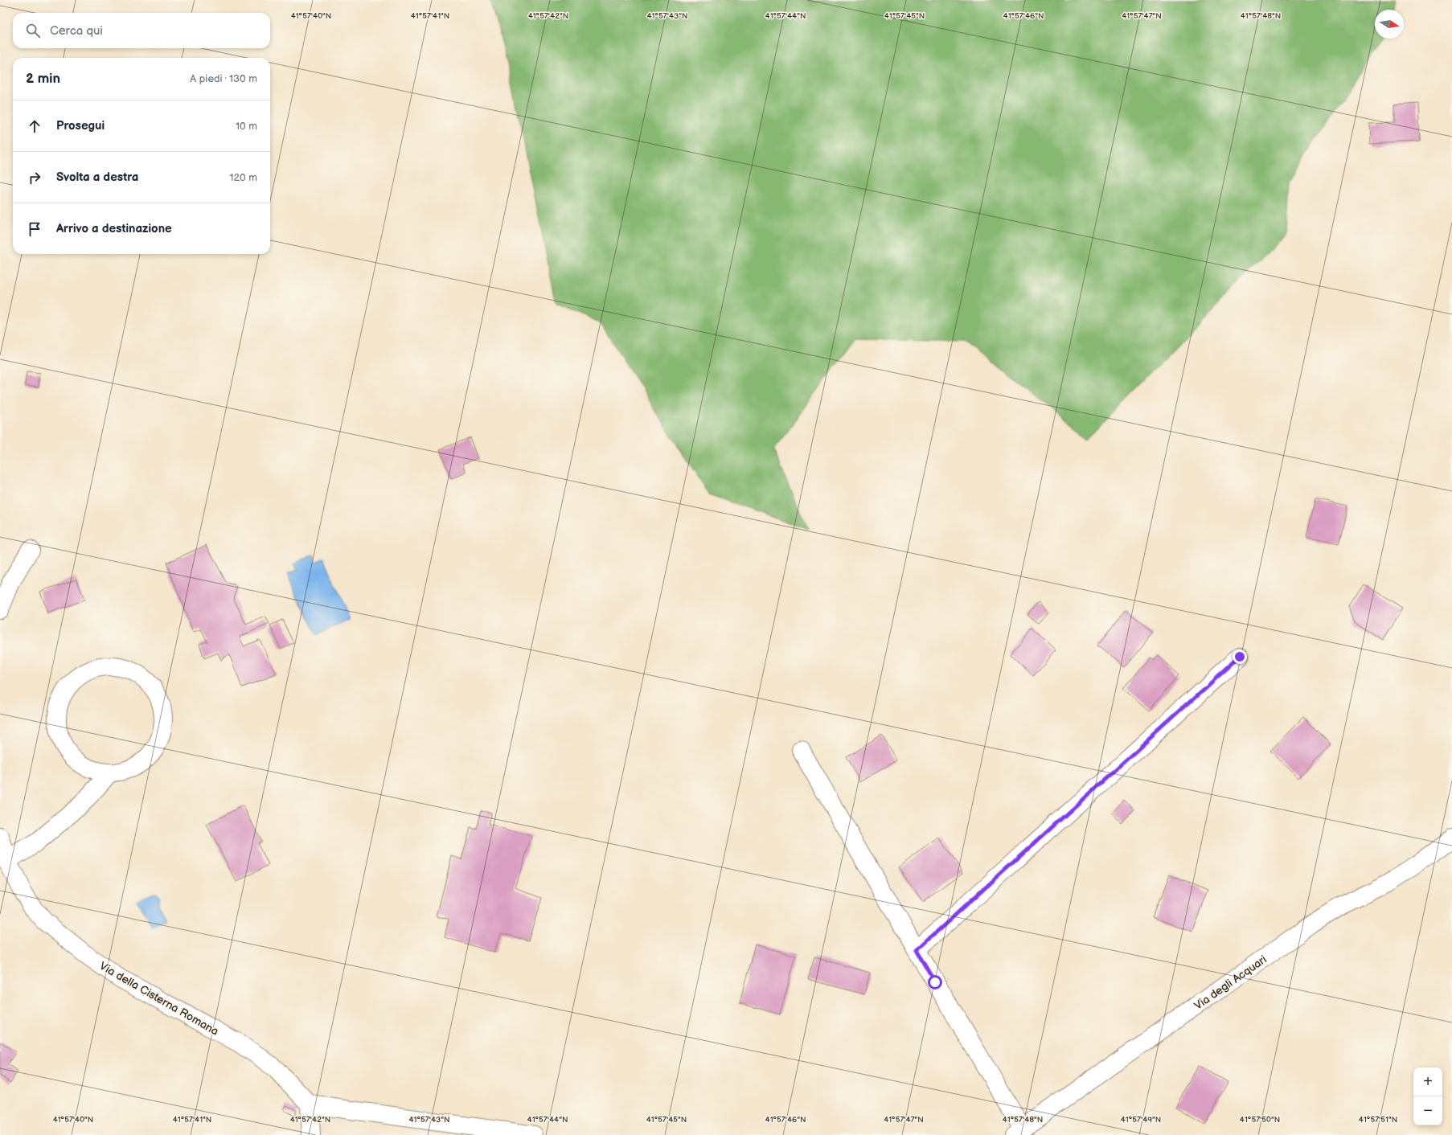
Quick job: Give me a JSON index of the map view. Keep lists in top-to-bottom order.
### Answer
{
  "streets": {
    "street": ["Via degli Acquari", "Via della Cisterna Romana"]
  },
  "north": "right",
  "page": {
    "search": "Cerca qui",
    "heading": ["2 min", "A piedi · 130 m"],
    "list": [
      ["Prosegui", "10 m"],
      ["Svolta a destra", "120 m"],
      "Arrivo a destinazione"
    ],
    "map_buttons": ["+", "−"]
  },
  "coordinates": [
    "41°57'40\"N",
    "41°57'41\"N",
    "41°57'42\"N",
    "41°57'43\"N",
    "41°57'44\"N",
    "41°57'45\"N",
    "41°57'46\"N",
    "41°57'47\"N",
    "41°57'48\"N",
    "41°57'49\"N",
    "41°57'50\"N",
    "41°57'51\"N"
  ]
}
